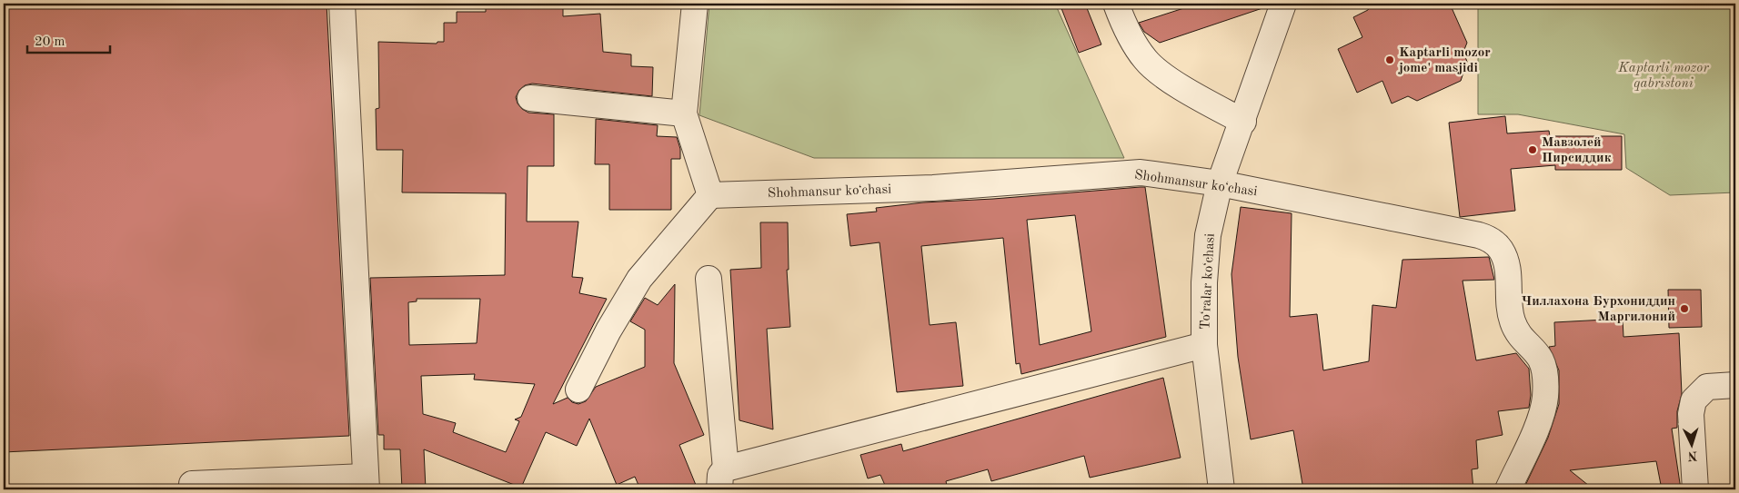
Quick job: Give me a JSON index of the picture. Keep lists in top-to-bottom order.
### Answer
{
  "streets": {
    "street": ["Shohmansur koʻchasi", "Toʻralar koʻchasi"]
  },
  "crossings": [
    ["Shohmansur koʻchasi", "Toʻralar koʻchasi"]
  ],
  "parks": ["Kaptarli mozor qabristoni"],
  "places": ["Kaptarli mozor jome' masjidi", "Мавзолей Пирсиддик", "Чиллахона Бурхониддин Маргилоний"],
  "scale_bar": "20 m",
  "north": "bottom"
}
